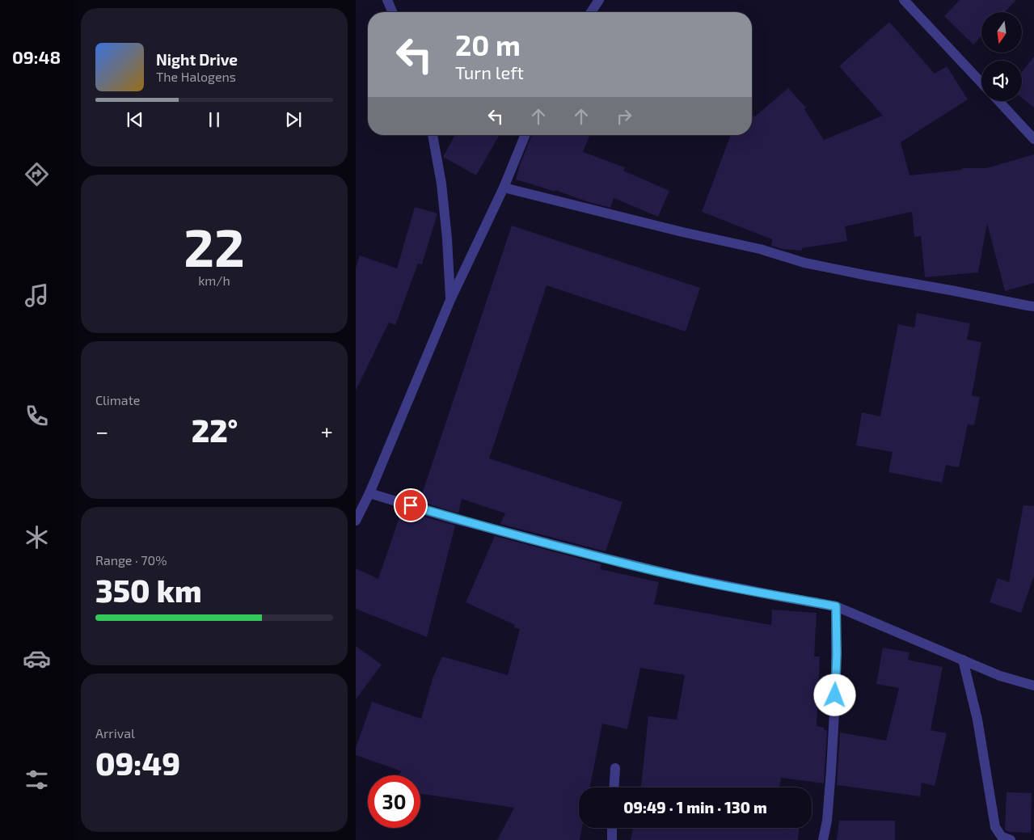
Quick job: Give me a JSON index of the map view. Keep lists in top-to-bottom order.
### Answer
{
  "north": "bottom",
  "page": {
    "tabs": "09:48",
    "turn": ["20 m", "Turn left"],
    "song": ["Night Drive", "The Halogens"],
    "tile": [
      ["22", "km/h"],
      "Climate",
      ["Range · 70%", "350 km"],
      ["Arrival", "09:49"]
    ],
    "heat": ["−", "22°", "+"],
    "limit": "30",
    "trip": "09:49 · 1 min · 130 m"
  }
}
